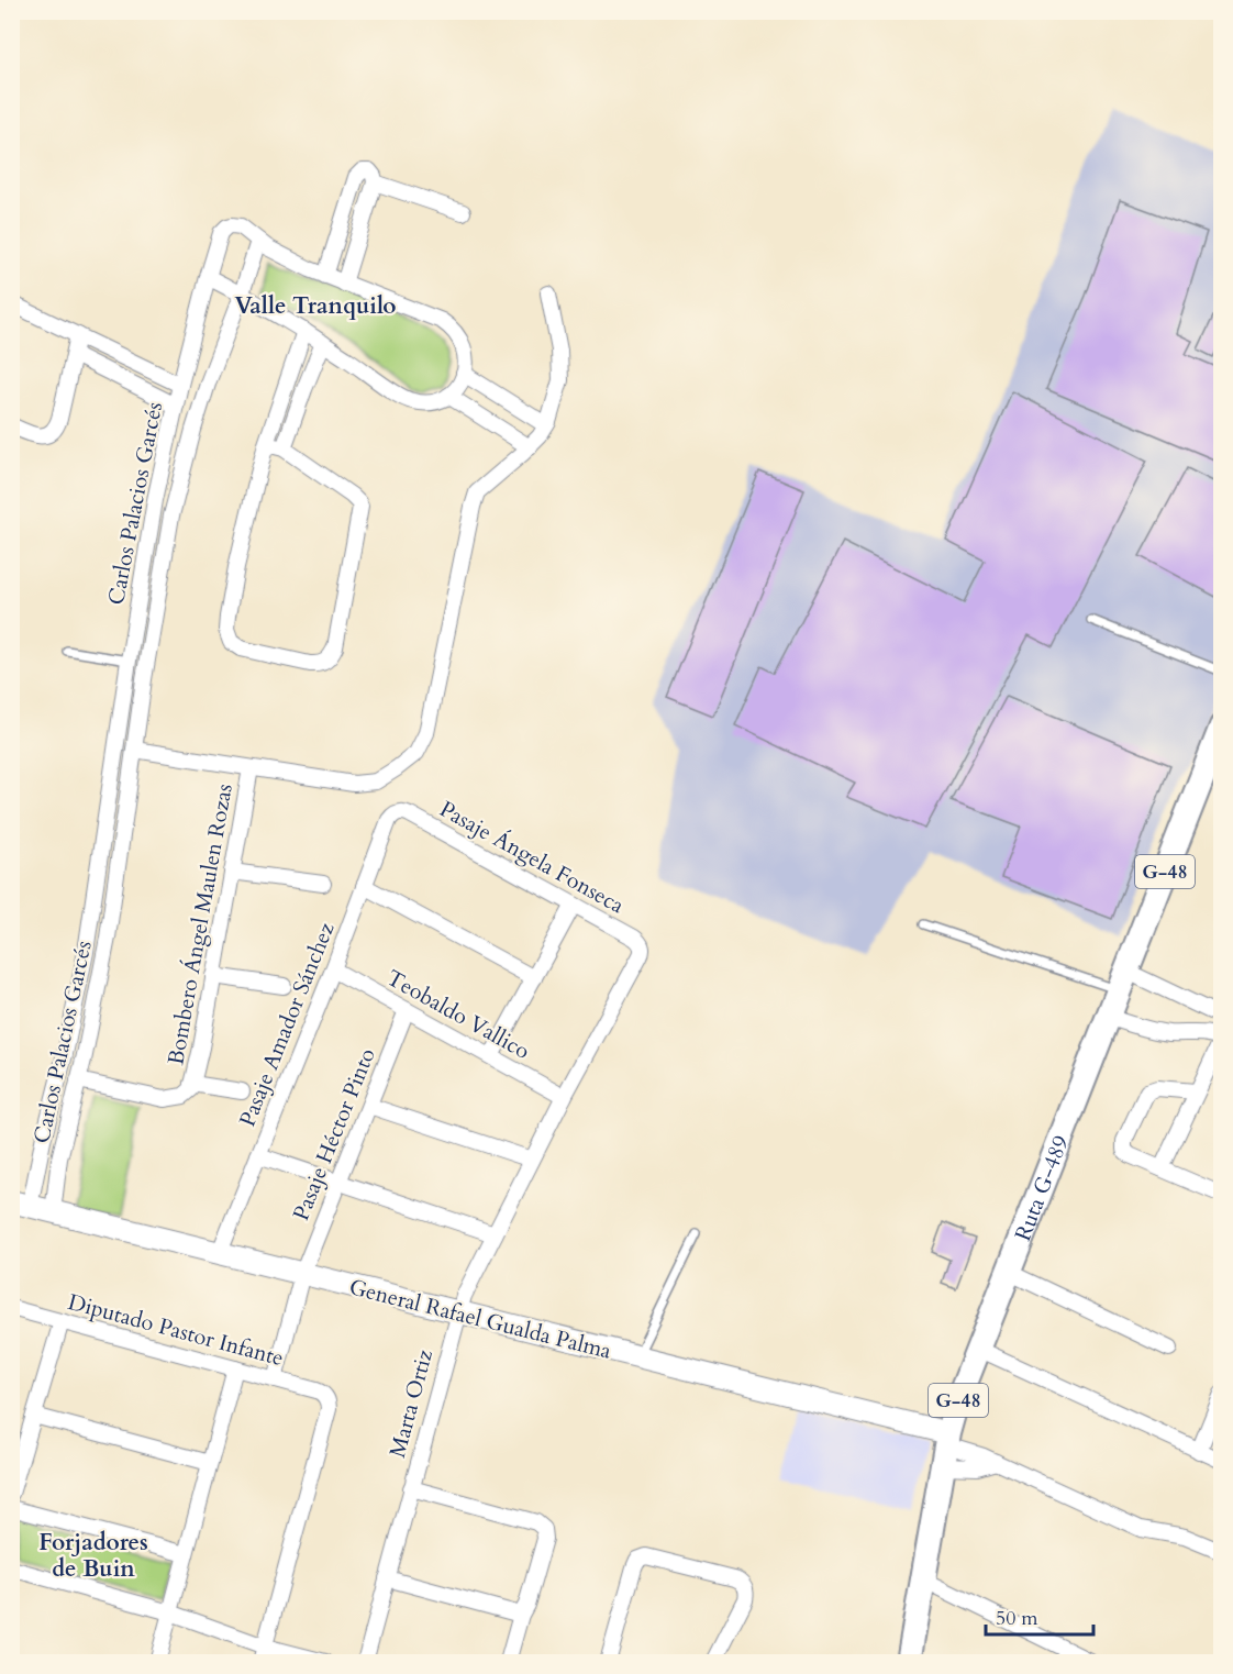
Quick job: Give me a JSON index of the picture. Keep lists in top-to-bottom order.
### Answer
{
  "streets": {
    "main road": ["G-48", "Ruta G-489", "General Rafael Gualda Palma"],
    "street": [
      "Carlos Palacios Garcés",
      "Pasaje Ángela Fonseca",
      "Bombero Ángel Maulen Rozas",
      "Teobaldo Vallico",
      "Pasaje Amador Sánchez",
      "Pasaje Héctor Pinto",
      "Diputado Pastor Infante",
      "Marta Ortiz"
    ]
  },
  "crossings": [
    ["Carlos Palacios Garcés", "Bombero Ángel Maulen Rozas"],
    ["Carlos Palacios Garcés", "General Rafael Gualda Palma"],
    ["Pasaje Ángela Fonseca", "Pasaje Amador Sánchez"],
    ["Pasaje Ángela Fonseca", "Marta Ortiz"],
    ["Teobaldo Vallico", "Pasaje Amador Sánchez"],
    ["Teobaldo Vallico", "Pasaje Héctor Pinto"],
    ["Teobaldo Vallico", "Marta Ortiz"],
    ["Pasaje Amador Sánchez", "General Rafael Gualda Palma"],
    ["Pasaje Héctor Pinto", "General Rafael Gualda Palma"],
    ["Pasaje Héctor Pinto", "Diputado Pastor Infante"],
    ["Ruta G-489", "General Rafael Gualda Palma"],
    ["General Rafael Gualda Palma", "Marta Ortiz"]
  ],
  "districts": ["Valle Tranquilo", "Forjadores de Buin"],
  "scale_bar": "50 m"
}
